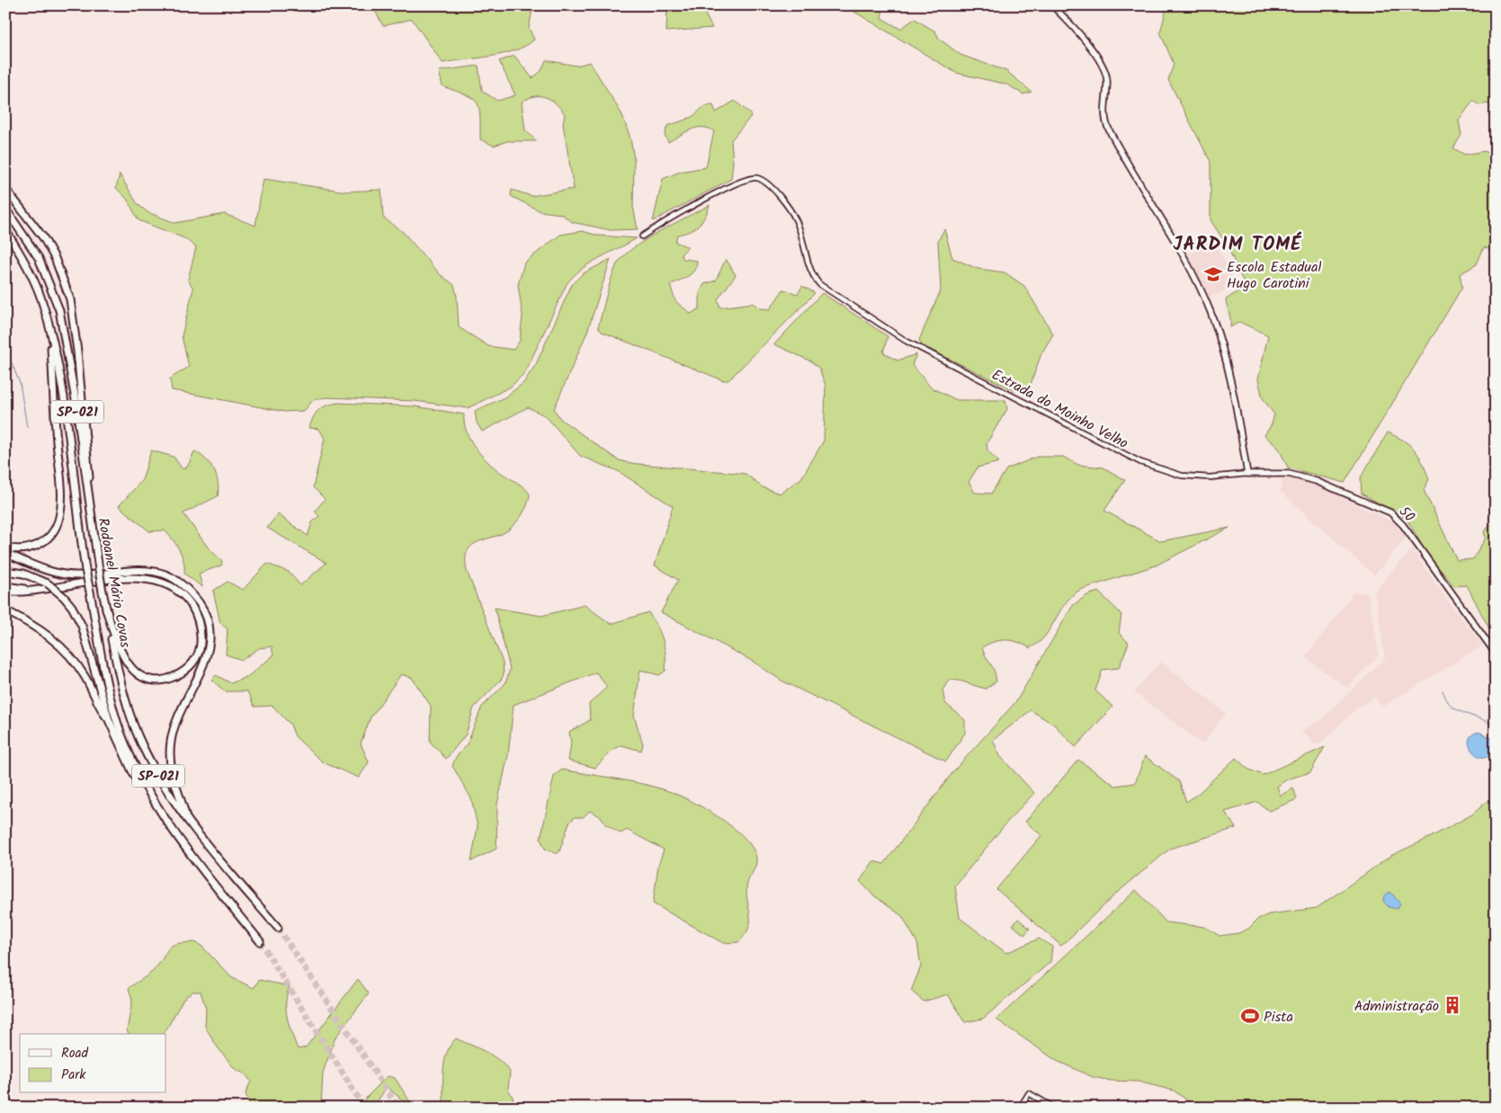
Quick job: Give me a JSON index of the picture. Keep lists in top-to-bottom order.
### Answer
{
  "streets": {
    "highway": ["SP-021", "Rodoanel Mário Covas"],
    "main road": ["50"],
    "street": ["Estrada do Moinho Velho"]
  },
  "crossings": [
    ["Estrada do Moinho Velho", "50"]
  ],
  "districts": ["JARDIM TOMÉ"],
  "places": {
    "school or university": ["Escola Estadual Hugo Carotini"],
    "building": ["Administração"],
    "sports": ["Pista"]
  },
  "legend": ["Road", "Park"]
}
